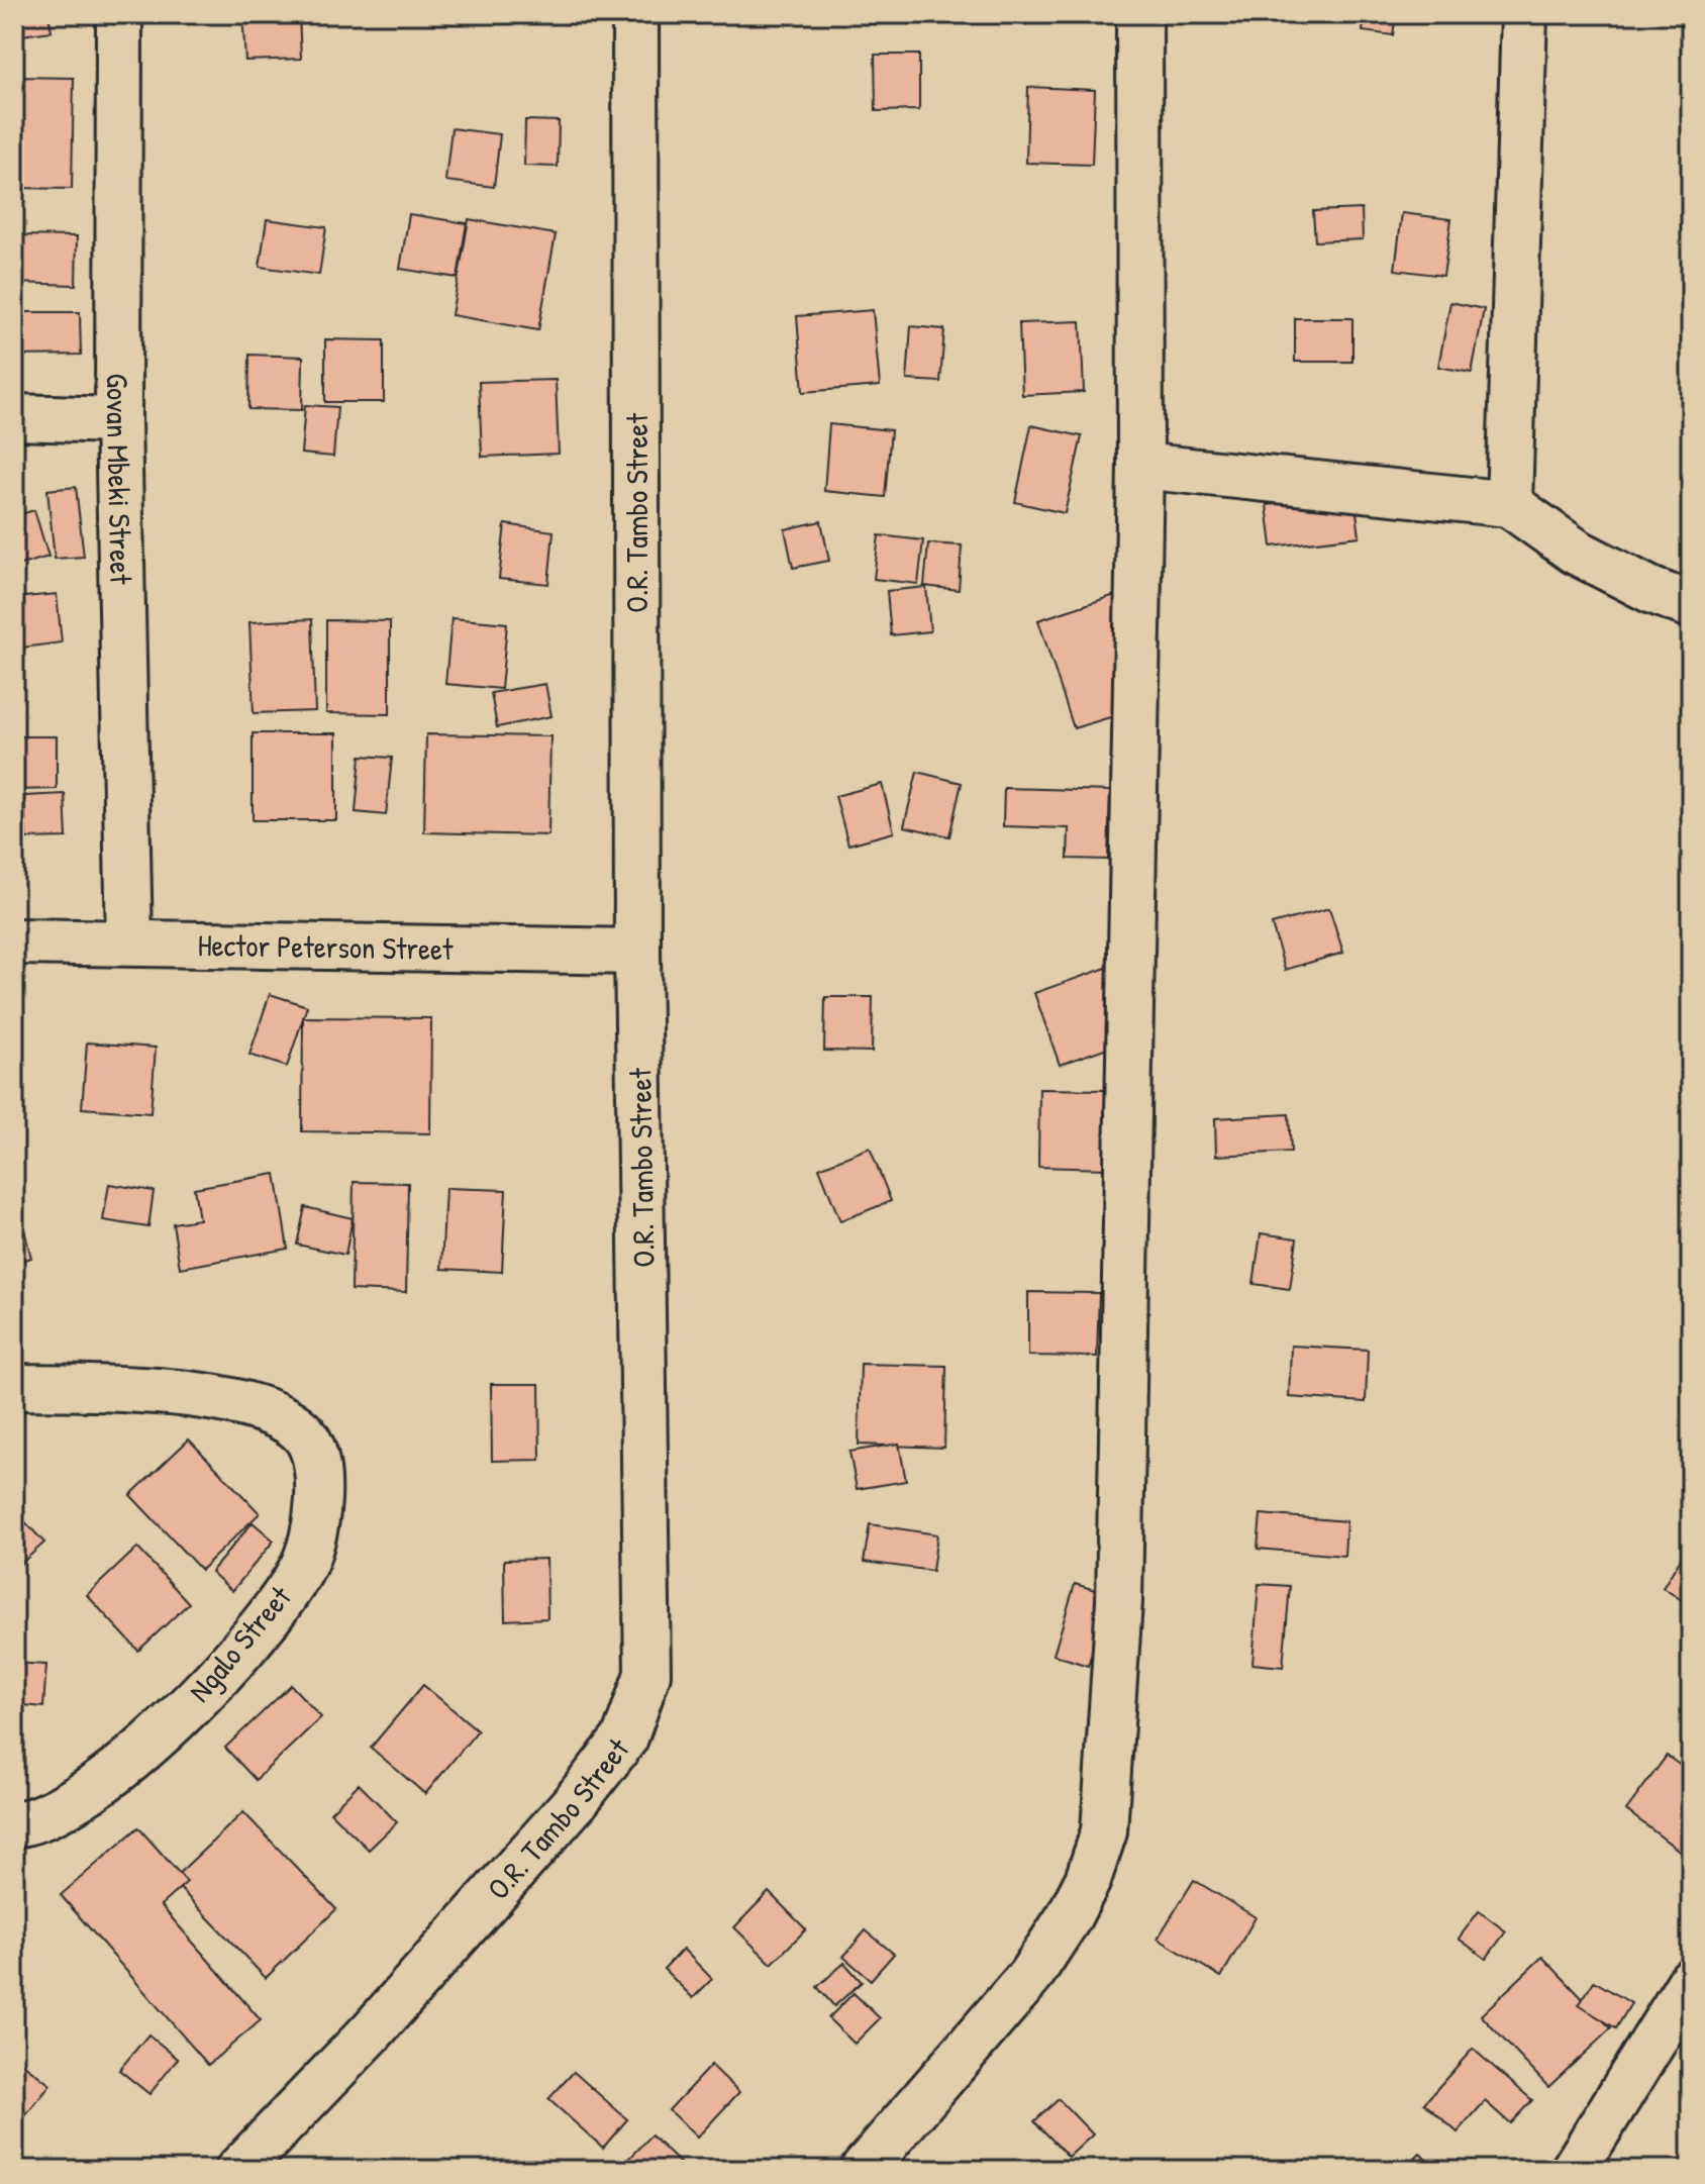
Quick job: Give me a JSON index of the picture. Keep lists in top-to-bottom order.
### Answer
{
  "streets": {
    "street": [
      "Govan Mbeki Street",
      "O.R. Tambo Street",
      "Hector Peterson Street",
      "Ngalo Street"
    ]
  },
  "crossings": [
    ["Govan Mbeki Street", "Hector Peterson Street"],
    ["O.R. Tambo Street", "Hector Peterson Street"]
  ]
}
